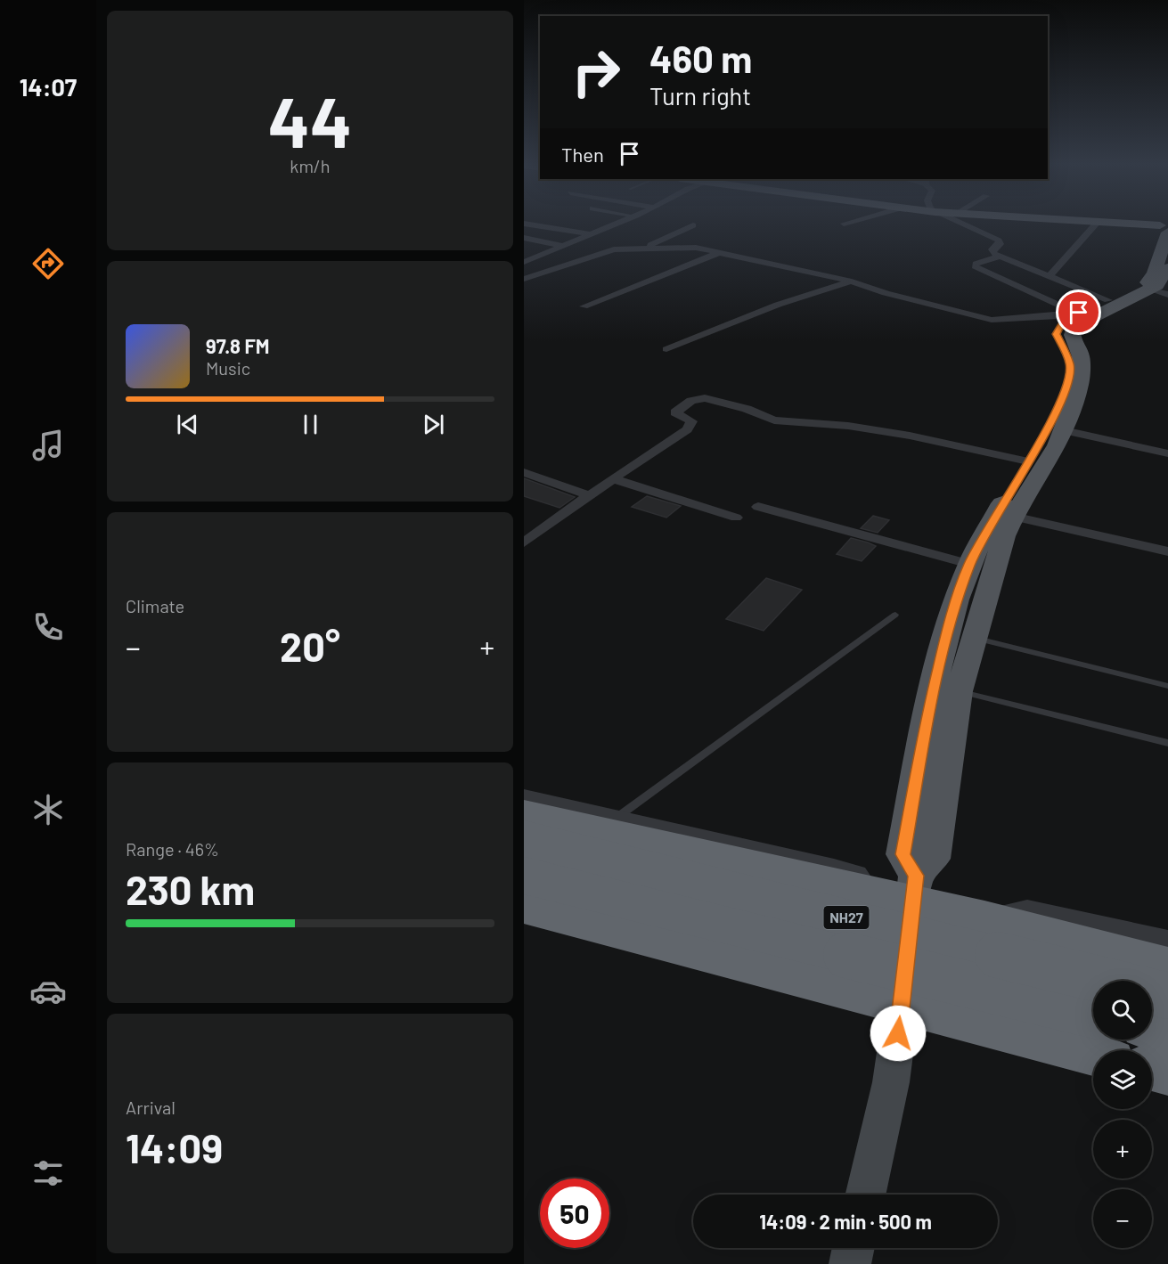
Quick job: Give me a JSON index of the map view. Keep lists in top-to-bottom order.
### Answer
{
  "streets": {
    "highway": ["NH27"]
  },
  "page": {
    "tabs": "14:07",
    "tile": [
      ["44", "km/h"],
      "Climate",
      ["Range · 46%", "230 km"],
      ["Arrival", "14:09"]
    ],
    "turn": ["460 m", "Turn right"],
    "then": "Then",
    "song": ["97.8 FM", "Music"],
    "heat": ["−", "20°", "+"],
    "map_buttons": ["+", "−"],
    "limit": "50",
    "trip": "14:09 · 2 min · 500 m"
  }
}
